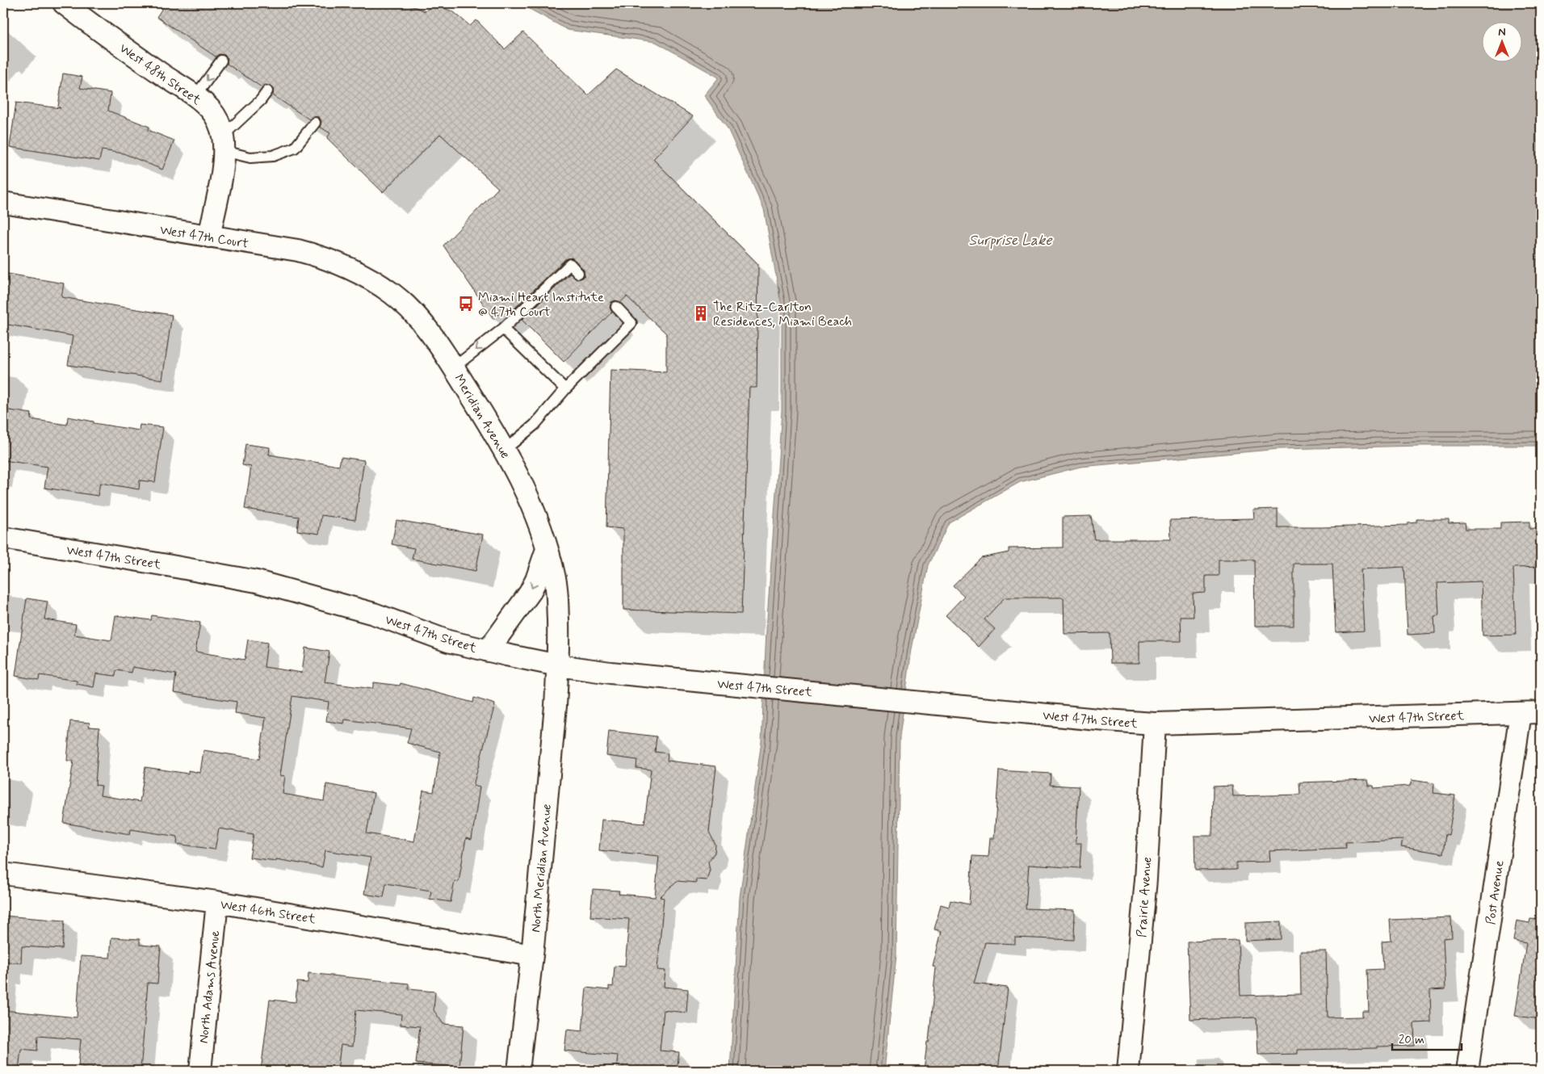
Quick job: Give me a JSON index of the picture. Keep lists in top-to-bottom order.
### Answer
{
  "streets": {
    "street": [
      "West 48th Street",
      "West 47th Court",
      "Meridian Avenue",
      "West 47th Street",
      "North Meridian Avenue",
      "Post Avenue",
      "Prairie Avenue",
      "West 46th Street",
      "North Adams Avenue"
    ]
  },
  "crossings": [
    ["West 47th Court", "Meridian Avenue"],
    ["Meridian Avenue", "West 47th Street"],
    ["Meridian Avenue", "North Meridian Avenue"],
    ["West 47th Street", "North Meridian Avenue"],
    ["West 47th Street", "Post Avenue"],
    ["West 47th Street", "Prairie Avenue"],
    ["North Meridian Avenue", "West 46th Street"],
    ["West 46th Street", "North Adams Avenue"]
  ],
  "water": ["Surprise Lake"],
  "places": {
    "bus stop": ["Miami Heart Institute @ 47th Court"],
    "building": ["The Ritz-Carlton Residences, Miami Beach"]
  },
  "scale_bar": "20 m",
  "north": "top"
}
